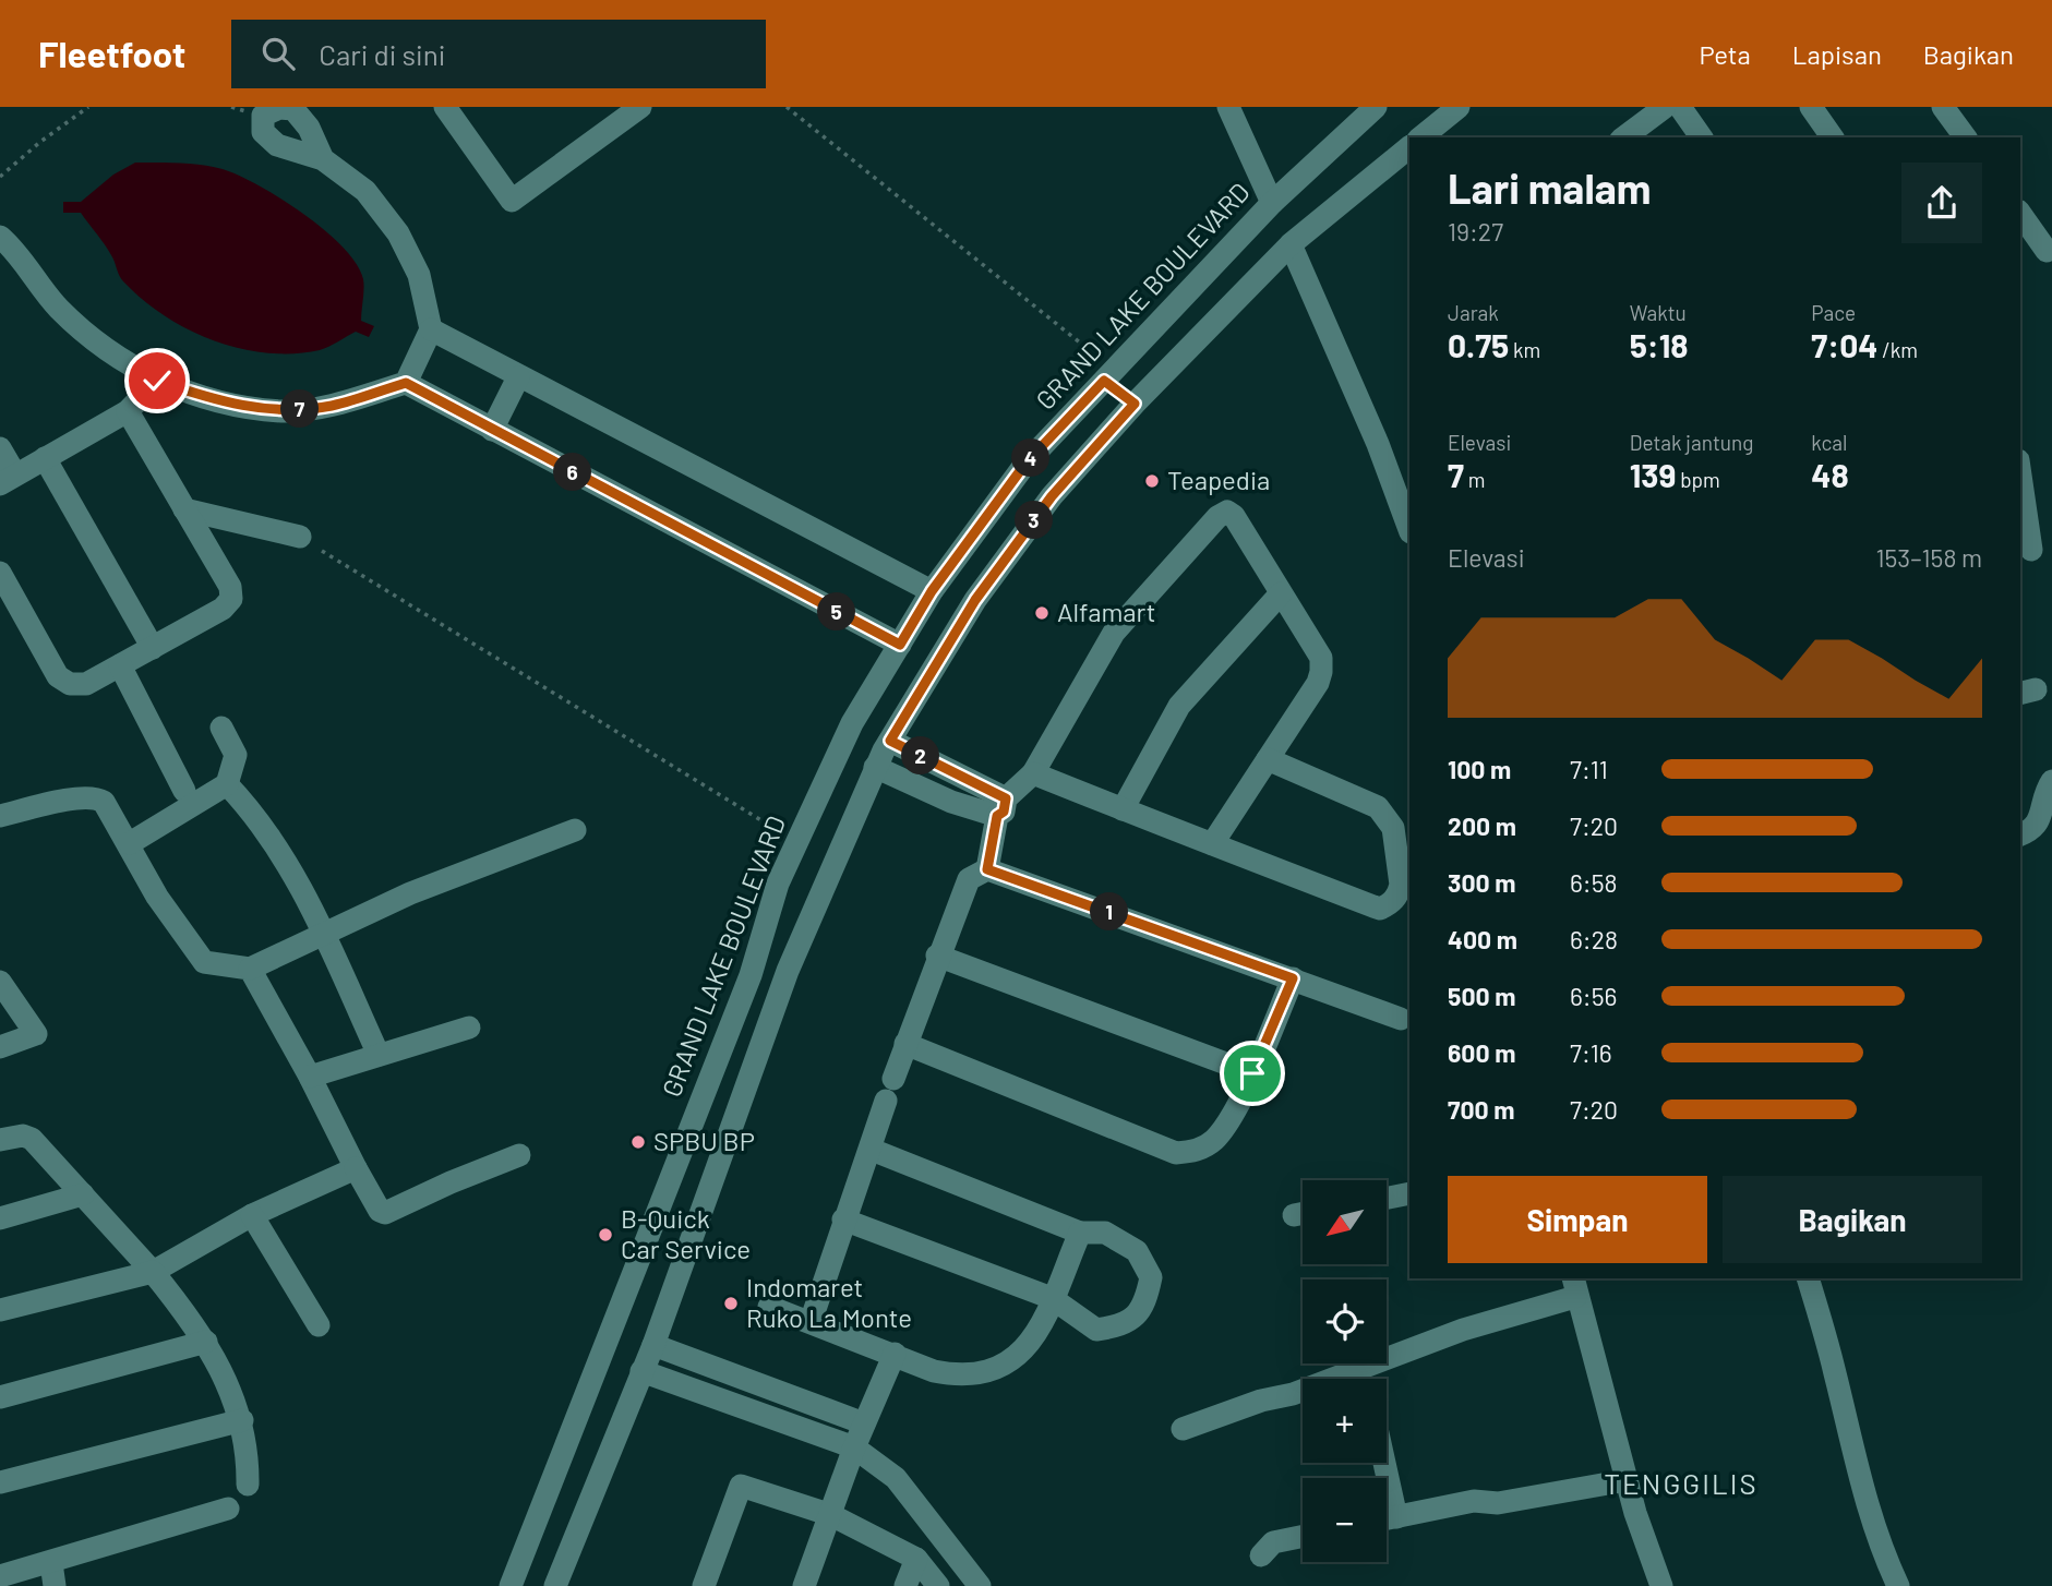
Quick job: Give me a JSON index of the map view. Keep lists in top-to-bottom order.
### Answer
{
  "streets": {
    "street": ["GRAND LAKE BOULEVARD"]
  },
  "districts": ["TENGGILIS"],
  "places": [
    "Teapedia",
    "Alfamart",
    "SPBU BP",
    "B-Quick Car Service",
    "Indomaret Ruko La Monte"
  ],
  "north": "bottom left",
  "page": {
    "header": "Fleetfoot",
    "search": "Cari di sini",
    "nav": ["Peta", "Lapisan", "Bagikan"],
    "heading": ["Lari malam", "19:27"],
    "stats": [
      ["Jarak", "0.75 km"],
      ["Waktu", "5:18"],
      ["Pace", "7:04 /km"],
      ["Elevasi", "7 m"],
      ["Detak jantung", "139 bpm"],
      ["kcal", "48"]
    ],
    "pins": [
      "7",
      "4",
      "6",
      "3",
      "5",
      "2",
      "1"
    ],
    "chart": ["Elevasi", "153–158 m"],
    "list": [
      {
        "name": "100 m",
        "note": "7:11"
      },
      {
        "name": "200 m",
        "note": "7:20"
      },
      {
        "name": "300 m",
        "note": "6:58"
      },
      {
        "name": "400 m",
        "note": "6:28"
      },
      {
        "name": "500 m",
        "note": "6:56"
      },
      {
        "name": "600 m",
        "note": "7:16"
      },
      {
        "name": "700 m",
        "note": "7:20"
      }
    ],
    "buttons": ["Simpan", "Bagikan"],
    "map_buttons": ["+", "−"]
  }
}
